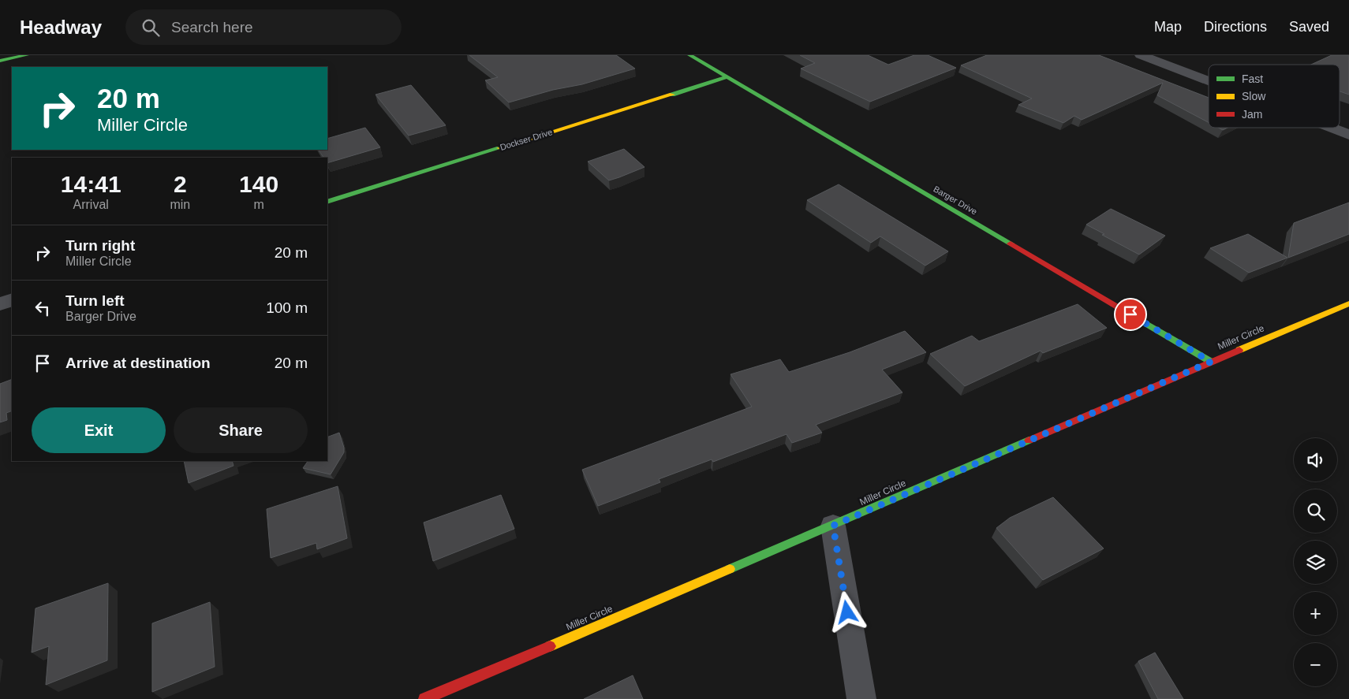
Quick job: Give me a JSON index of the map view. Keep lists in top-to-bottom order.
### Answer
{
  "streets": {
    "street": ["Dockser Drive", "Barger Drive", "Miller Circle"]
  },
  "crossings": [
    ["Dockser Drive", "Barger Drive"],
    ["Barger Drive", "Miller Circle"]
  ],
  "legend": ["Fast", "Slow", "Jam"],
  "page": {
    "header": "Headway",
    "search": "Search here",
    "nav": ["Map", "Directions", "Saved"],
    "turn": ["20 m", "Miller Circle"],
    "eta": [
      "14:41",
      "Arrival",
      "2",
      "min",
      "140",
      "m"
    ],
    "list": [
      {
        "name": "Turn right",
        "note": "Miller Circle",
        "value": "20 m"
      },
      {
        "name": "Turn left",
        "note": "Barger Drive",
        "value": "100 m"
      },
      {
        "name": "Arrive at destination",
        "value": "20 m"
      }
    ],
    "buttons": ["Exit", "Share"],
    "map_buttons": ["+", "−"]
  }
}
